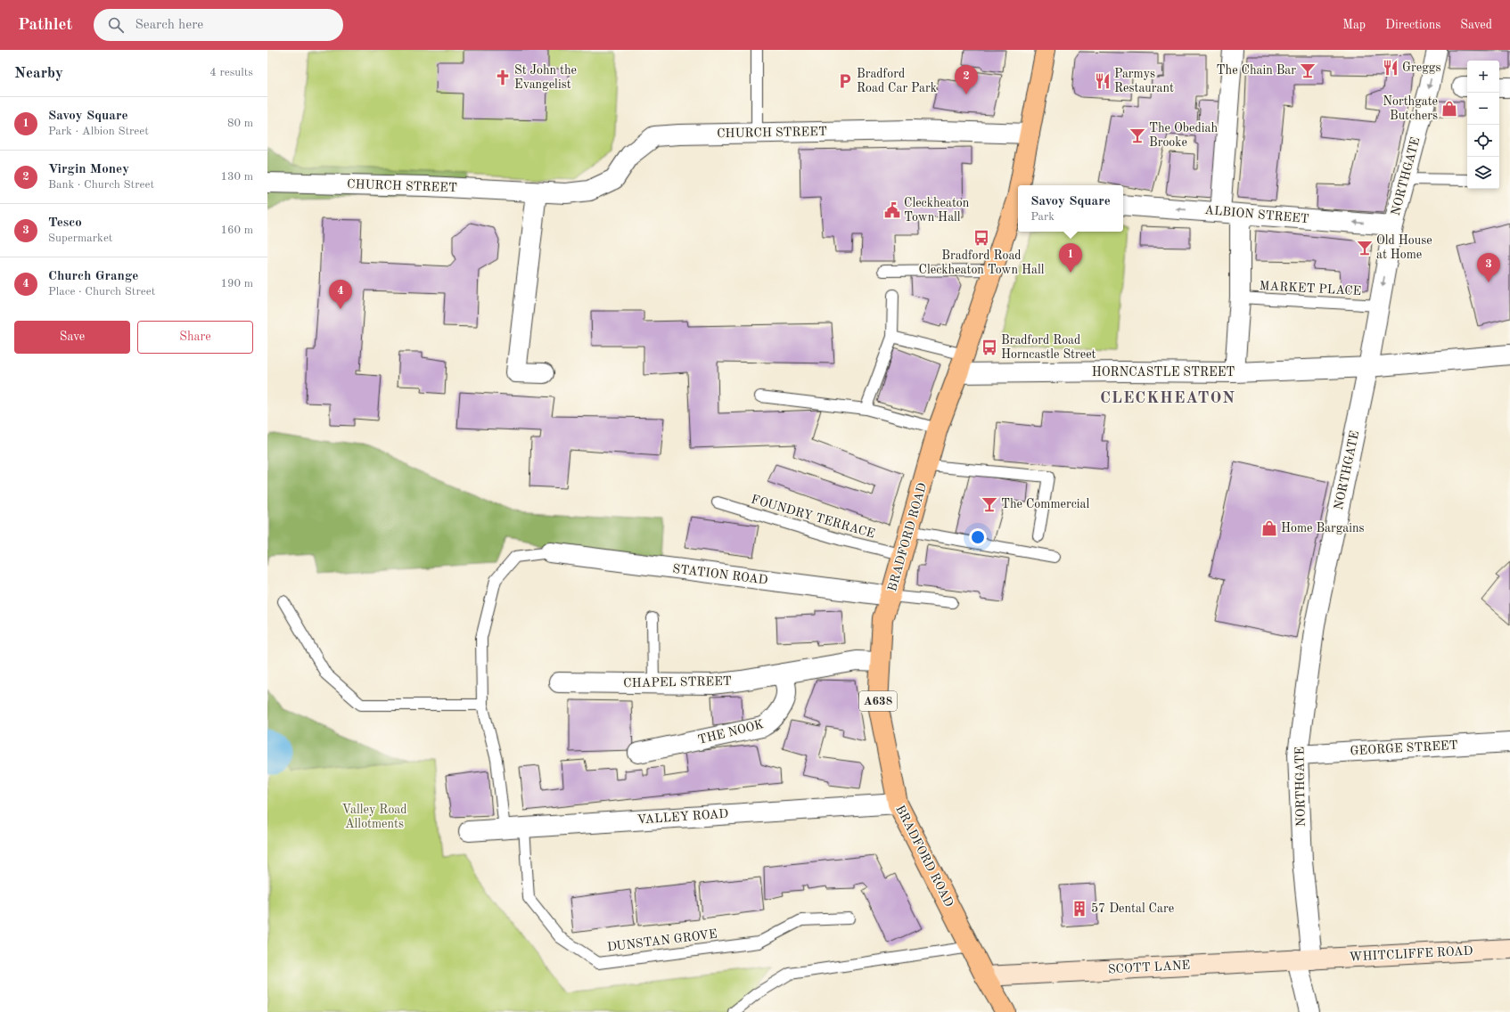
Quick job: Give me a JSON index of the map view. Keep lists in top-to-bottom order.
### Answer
{
  "streets": {
    "main road": [
      "BRADFORD ROAD",
      "A638",
      "WHITCLIFFE ROAD",
      "SCOTT LANE"
    ],
    "street": [
      "CHURCH STREET",
      "NORTHGATE",
      "ALBION STREET",
      "HORNCASTLE STREET",
      "STATION ROAD",
      "CHAPEL STREET",
      "THE NOOK",
      "GEORGE STREET",
      "VALLEY ROAD"
    ],
    "lane": ["MARKET PLACE", "FOUNDRY TERRACE", "DUNSTAN GROVE"]
  },
  "crossings": [
    ["CHURCH STREET", "BRADFORD ROAD"],
    ["NORTHGATE", "ALBION STREET"],
    ["NORTHGATE", "MARKET PLACE"],
    ["NORTHGATE", "HORNCASTLE STREET"],
    ["NORTHGATE", "GEORGE STREET"],
    ["NORTHGATE", "WHITCLIFFE ROAD"],
    ["NORTHGATE", "SCOTT LANE"],
    ["HORNCASTLE STREET", "BRADFORD ROAD"],
    ["FOUNDRY TERRACE", "BRADFORD ROAD"],
    ["BRADFORD ROAD", "STATION ROAD"],
    ["BRADFORD ROAD", "CHAPEL STREET"],
    ["BRADFORD ROAD", "VALLEY ROAD"],
    ["BRADFORD ROAD", "SCOTT LANE"],
    ["CHAPEL STREET", "THE NOOK"],
    ["VALLEY ROAD", "DUNSTAN GROVE"],
    ["WHITCLIFFE ROAD", "SCOTT LANE"]
  ],
  "one_way": ["ALBION STREET"],
  "districts": ["CLECKHEATON"],
  "parks": ["Valley Road Allotments"],
  "places": {
    "restaurant": ["Greggs", "Parmys Restaurant"],
    "bar": [
      "The Chain Bar",
      "The Obediah Brooke",
      "Old House at Home",
      "The Commercial"
    ],
    "church": ["St John the Evangelist"],
    "parking": ["Bradford Road Car Park"],
    "shop": ["Northgate Butchers", "Home Bargains"],
    "public building": ["Cleckheaton Town Hall"],
    "bus stop": ["Bradford Road Cleckheaton Town Hall", "Bradford Road Horncastle Street"],
    "building": ["57 Dental Care"]
  },
  "page": {
    "header": "Pathlet",
    "search": "Search here",
    "nav": ["Map", "Directions", "Saved"],
    "heading": ["Nearby", "4 results"],
    "map_buttons": ["+", "−"],
    "pins": [
      "2",
      "1",
      "3",
      "4"
    ],
    "list": [
      {
        "mark": "1",
        "name": "Savoy Square",
        "note": "Park · Albion Street",
        "value": "80 m"
      },
      {
        "mark": "2",
        "name": "Virgin Money",
        "note": "Bank · Church Street",
        "value": "130 m"
      },
      {
        "mark": "3",
        "name": "Tesco",
        "note": "Supermarket",
        "value": "160 m"
      },
      {
        "mark": "4",
        "name": "Church Grange",
        "note": "Place · Church Street",
        "value": "190 m"
      }
    ],
    "popup": ["Savoy Square", "Park"],
    "buttons": ["Save", "Share"]
  }
}
